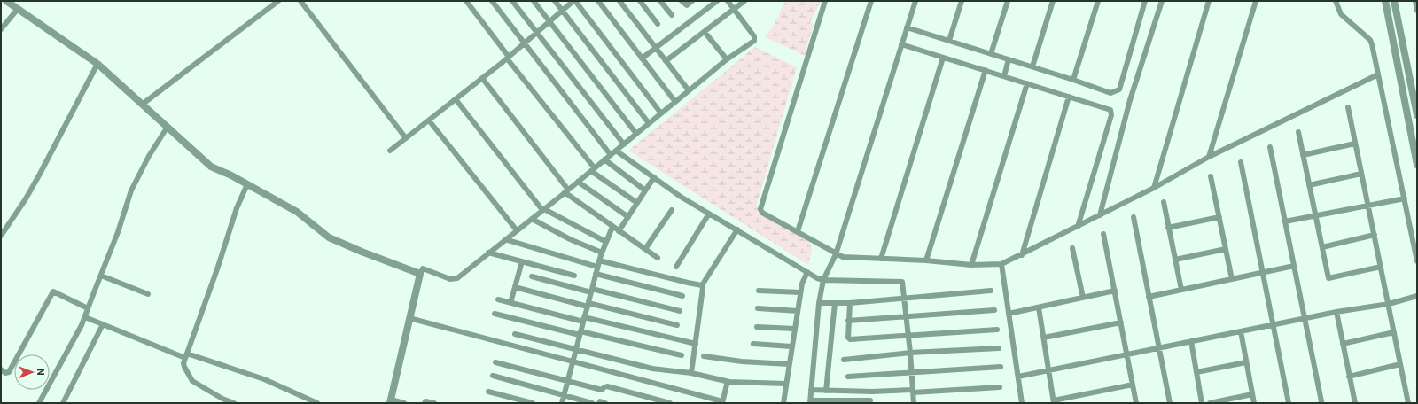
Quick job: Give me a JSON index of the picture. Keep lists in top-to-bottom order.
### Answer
{
  "north": "right"
}
